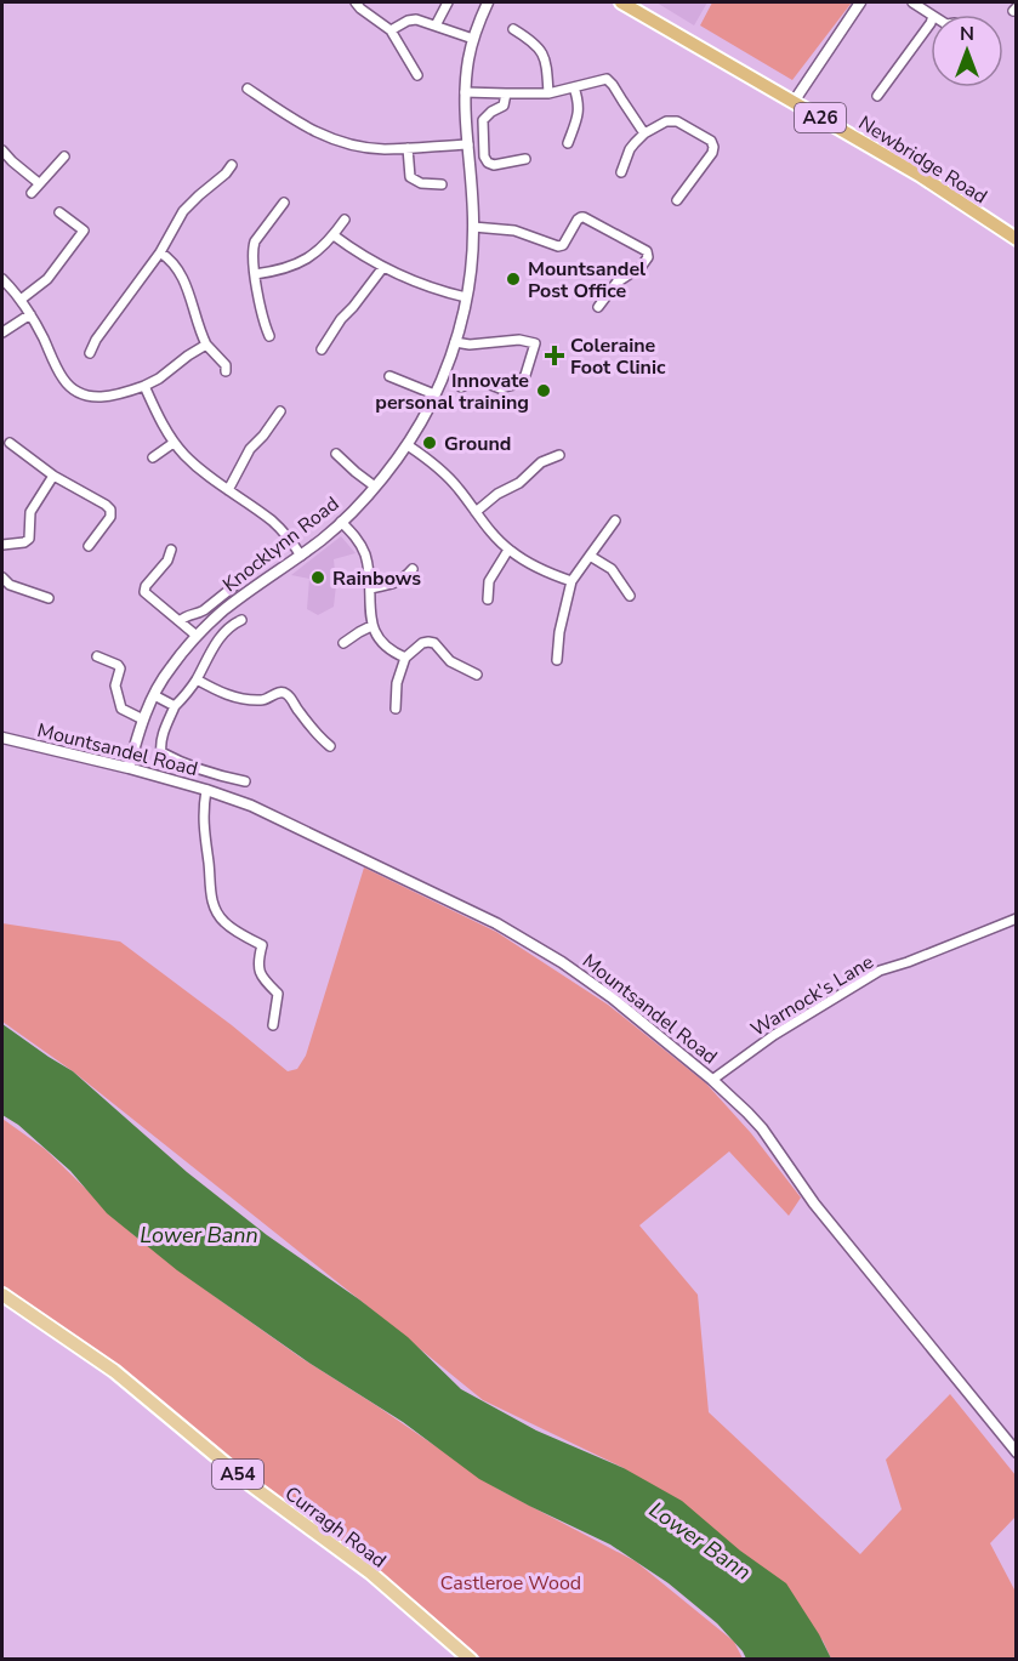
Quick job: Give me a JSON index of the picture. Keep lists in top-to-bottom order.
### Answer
{
  "streets": {
    "highway": ["A26", "Newbridge Road"],
    "main road": ["A54", "Curragh Road"],
    "street": ["Knocklynn Road", "Mountsandel Road", "Warnock's Lane"]
  },
  "crossings": [
    ["Knocklynn Road", "Mountsandel Road"],
    ["Mountsandel Road", "Warnock's Lane"]
  ],
  "water": ["Lower Bann"],
  "parks": ["Castleroe Wood"],
  "places": {
    "other": [
      "Mountsandel Post Office",
      "Innovate personal training",
      "Ground",
      "Rainbows"
    ],
    "health": ["Coleraine Foot Clinic"]
  },
  "north": "top"
}
